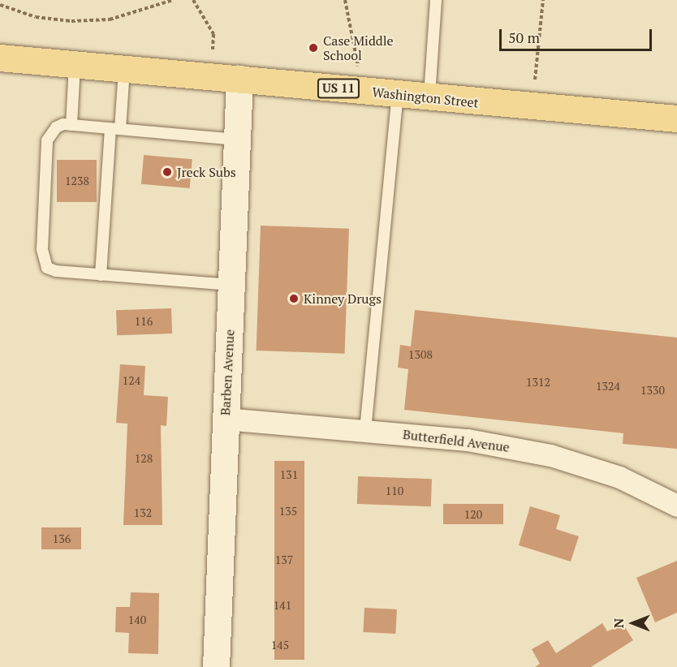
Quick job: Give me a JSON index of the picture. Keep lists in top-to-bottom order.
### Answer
{
  "streets": {
    "main road": ["US 11", "Washington Street"],
    "street": ["Barben Avenue", "Butterfield Avenue"]
  },
  "crossings": [
    ["Washington Street", "Barben Avenue"],
    ["Barben Avenue", "Butterfield Avenue"]
  ],
  "places": ["Case Middle School", "Jreck Subs", "Kinney Drugs"],
  "house_numbers": [
    "1238",
    "116",
    "1308",
    "124",
    "1312",
    "1324",
    "1330",
    "128",
    "131",
    "110",
    "135",
    "132",
    "120",
    "136",
    "137",
    "141",
    "140",
    "145"
  ],
  "scale_bar": "50 m",
  "north": "left"
}
